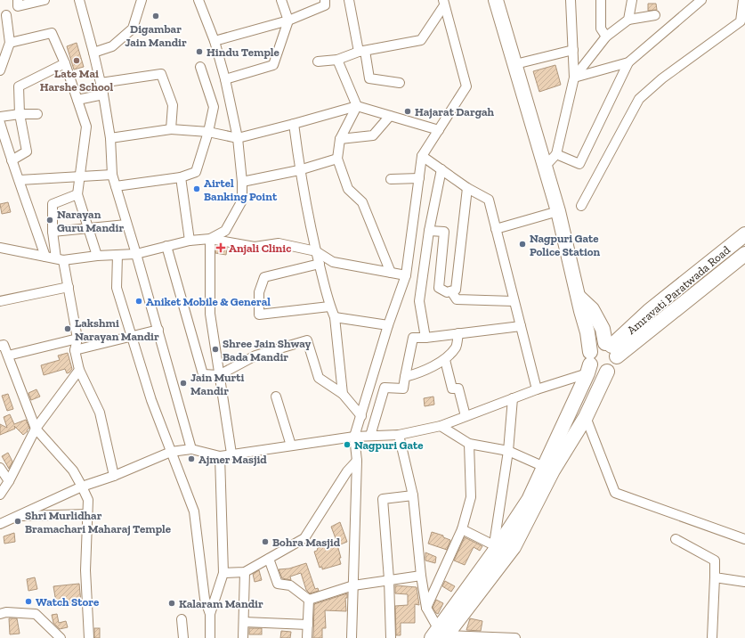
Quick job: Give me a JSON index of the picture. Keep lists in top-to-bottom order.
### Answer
{
  "streets": {
    "main road": ["Amravati Paratwada Road"]
  },
  "places": {
    "other": [
      "Digambar Jain Mandir",
      "Hindu Temple",
      "Late Mai Harshe School",
      "Hajarat Dargah",
      "Airtel Banking Point",
      "Narayan Guru Mandir",
      "Nagpuri Gate Police Station",
      "Aniket Mobile & General",
      "Lakshmi Narayan Mandir",
      "Shree Jain Shway Bada Mandir",
      "Jain Murti Mandir",
      "Nagpuri Gate",
      "Ajmer Masjid",
      "Shri Murlidhar Bramachari Maharaj Temple",
      "Bohra Masjid",
      "Watch Store",
      "Kalaram Mandir"
    ],
    "health": ["Anjali Clinic"]
  }
}
